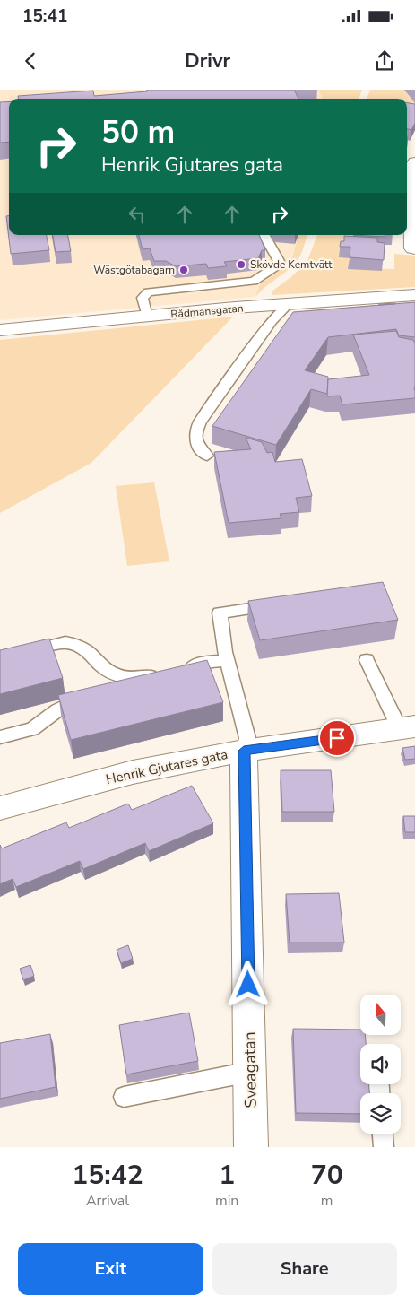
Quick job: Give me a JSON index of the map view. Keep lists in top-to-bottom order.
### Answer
{
  "streets": {
    "street": ["Rådmansgatan", "Henrik Gjutares gata", "Sveagatan"]
  },
  "crossings": [
    ["Henrik Gjutares gata", "Sveagatan"]
  ],
  "places": ["Skövde Kemtvätt", "Wästgötabagarn"],
  "north": "top",
  "page": {
    "status": "15:41",
    "header": "Drivr",
    "turn": ["50 m", "Henrik Gjutares gata"],
    "eta": [
      "15:42",
      "Arrival",
      "1",
      "min",
      "70",
      "m"
    ],
    "buttons": ["Exit", "Share"]
  }
}
